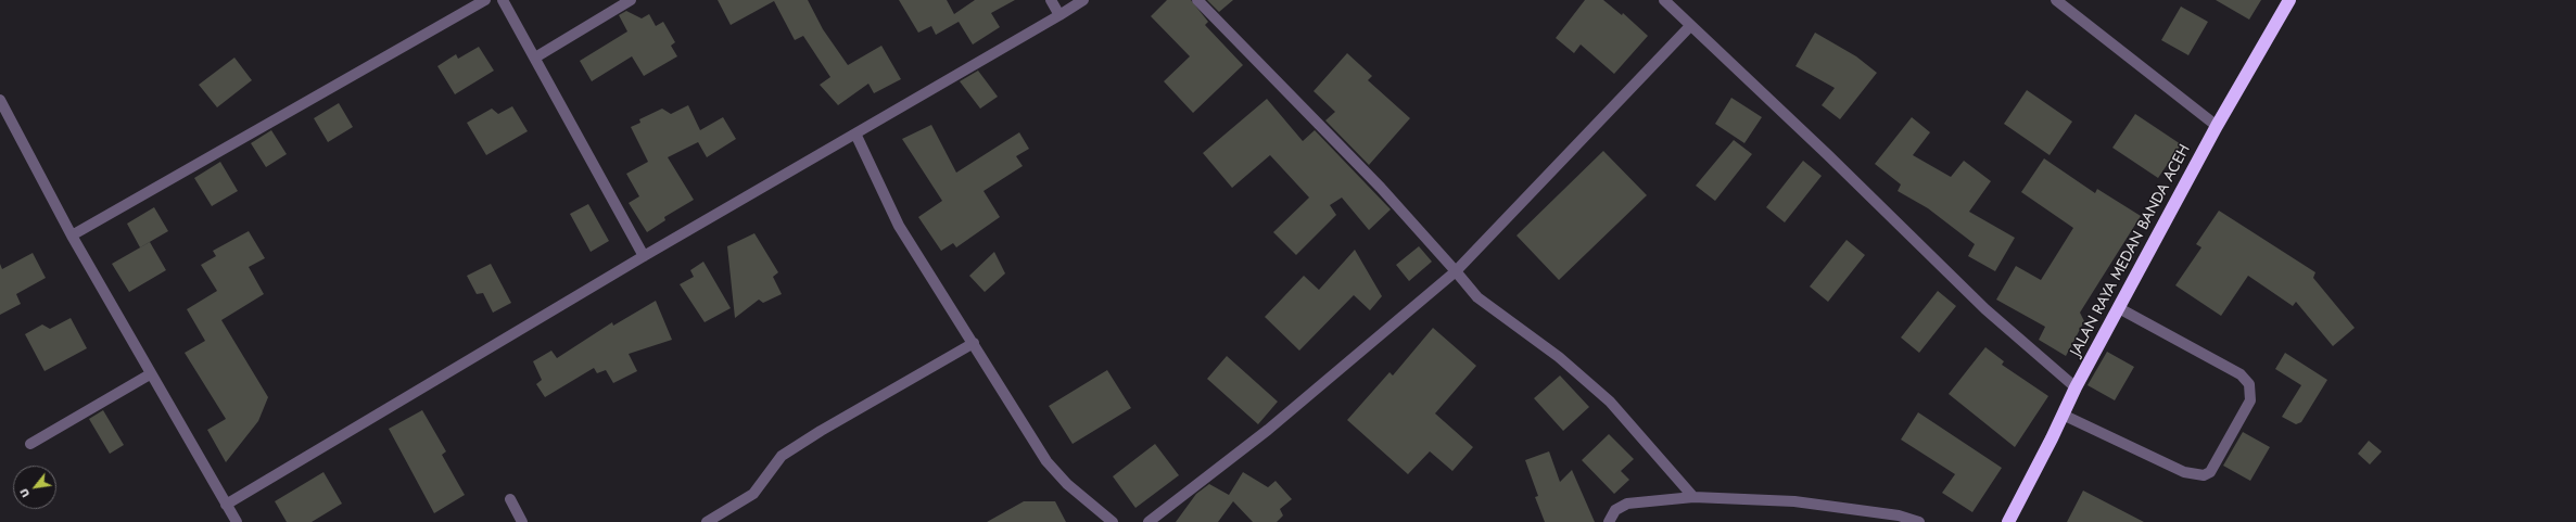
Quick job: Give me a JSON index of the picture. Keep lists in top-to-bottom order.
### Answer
{
  "streets": {
    "highway": ["JALAN RAYA MEDAN BANDA ACEH"]
  },
  "north": "bottom left"
}
